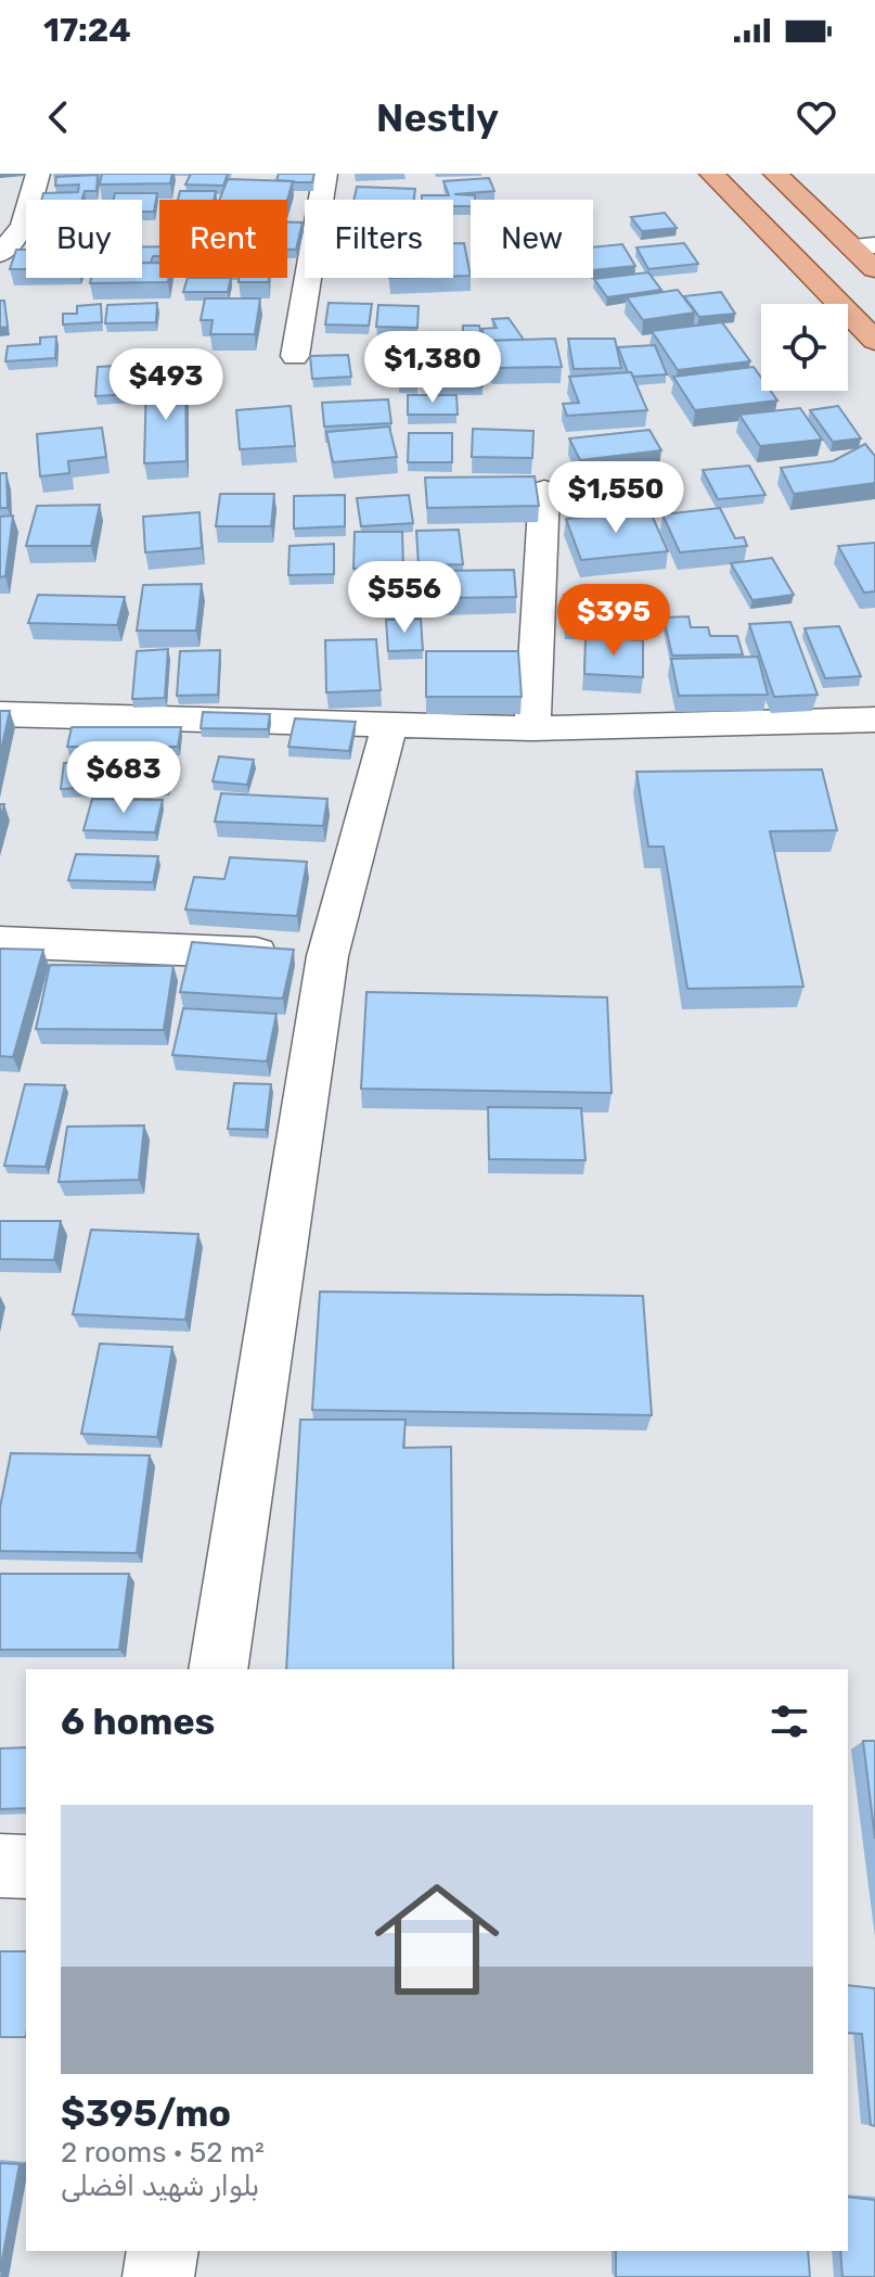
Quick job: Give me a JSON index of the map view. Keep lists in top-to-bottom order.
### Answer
{
  "page": {
    "status": "17:24",
    "header": "Nestly",
    "chip": [
      "Buy",
      "Rent",
      "Filters",
      "New"
    ],
    "price": [
      "$1,380",
      "$493",
      "$1,550",
      "$556",
      "$395",
      "$683"
    ],
    "heading": "6 homes",
    "list": [
      {
        "name": "$395/mo",
        "note": "2 rooms · 52 m² · بلوار شهید افضلی"
      }
    ]
  }
}
